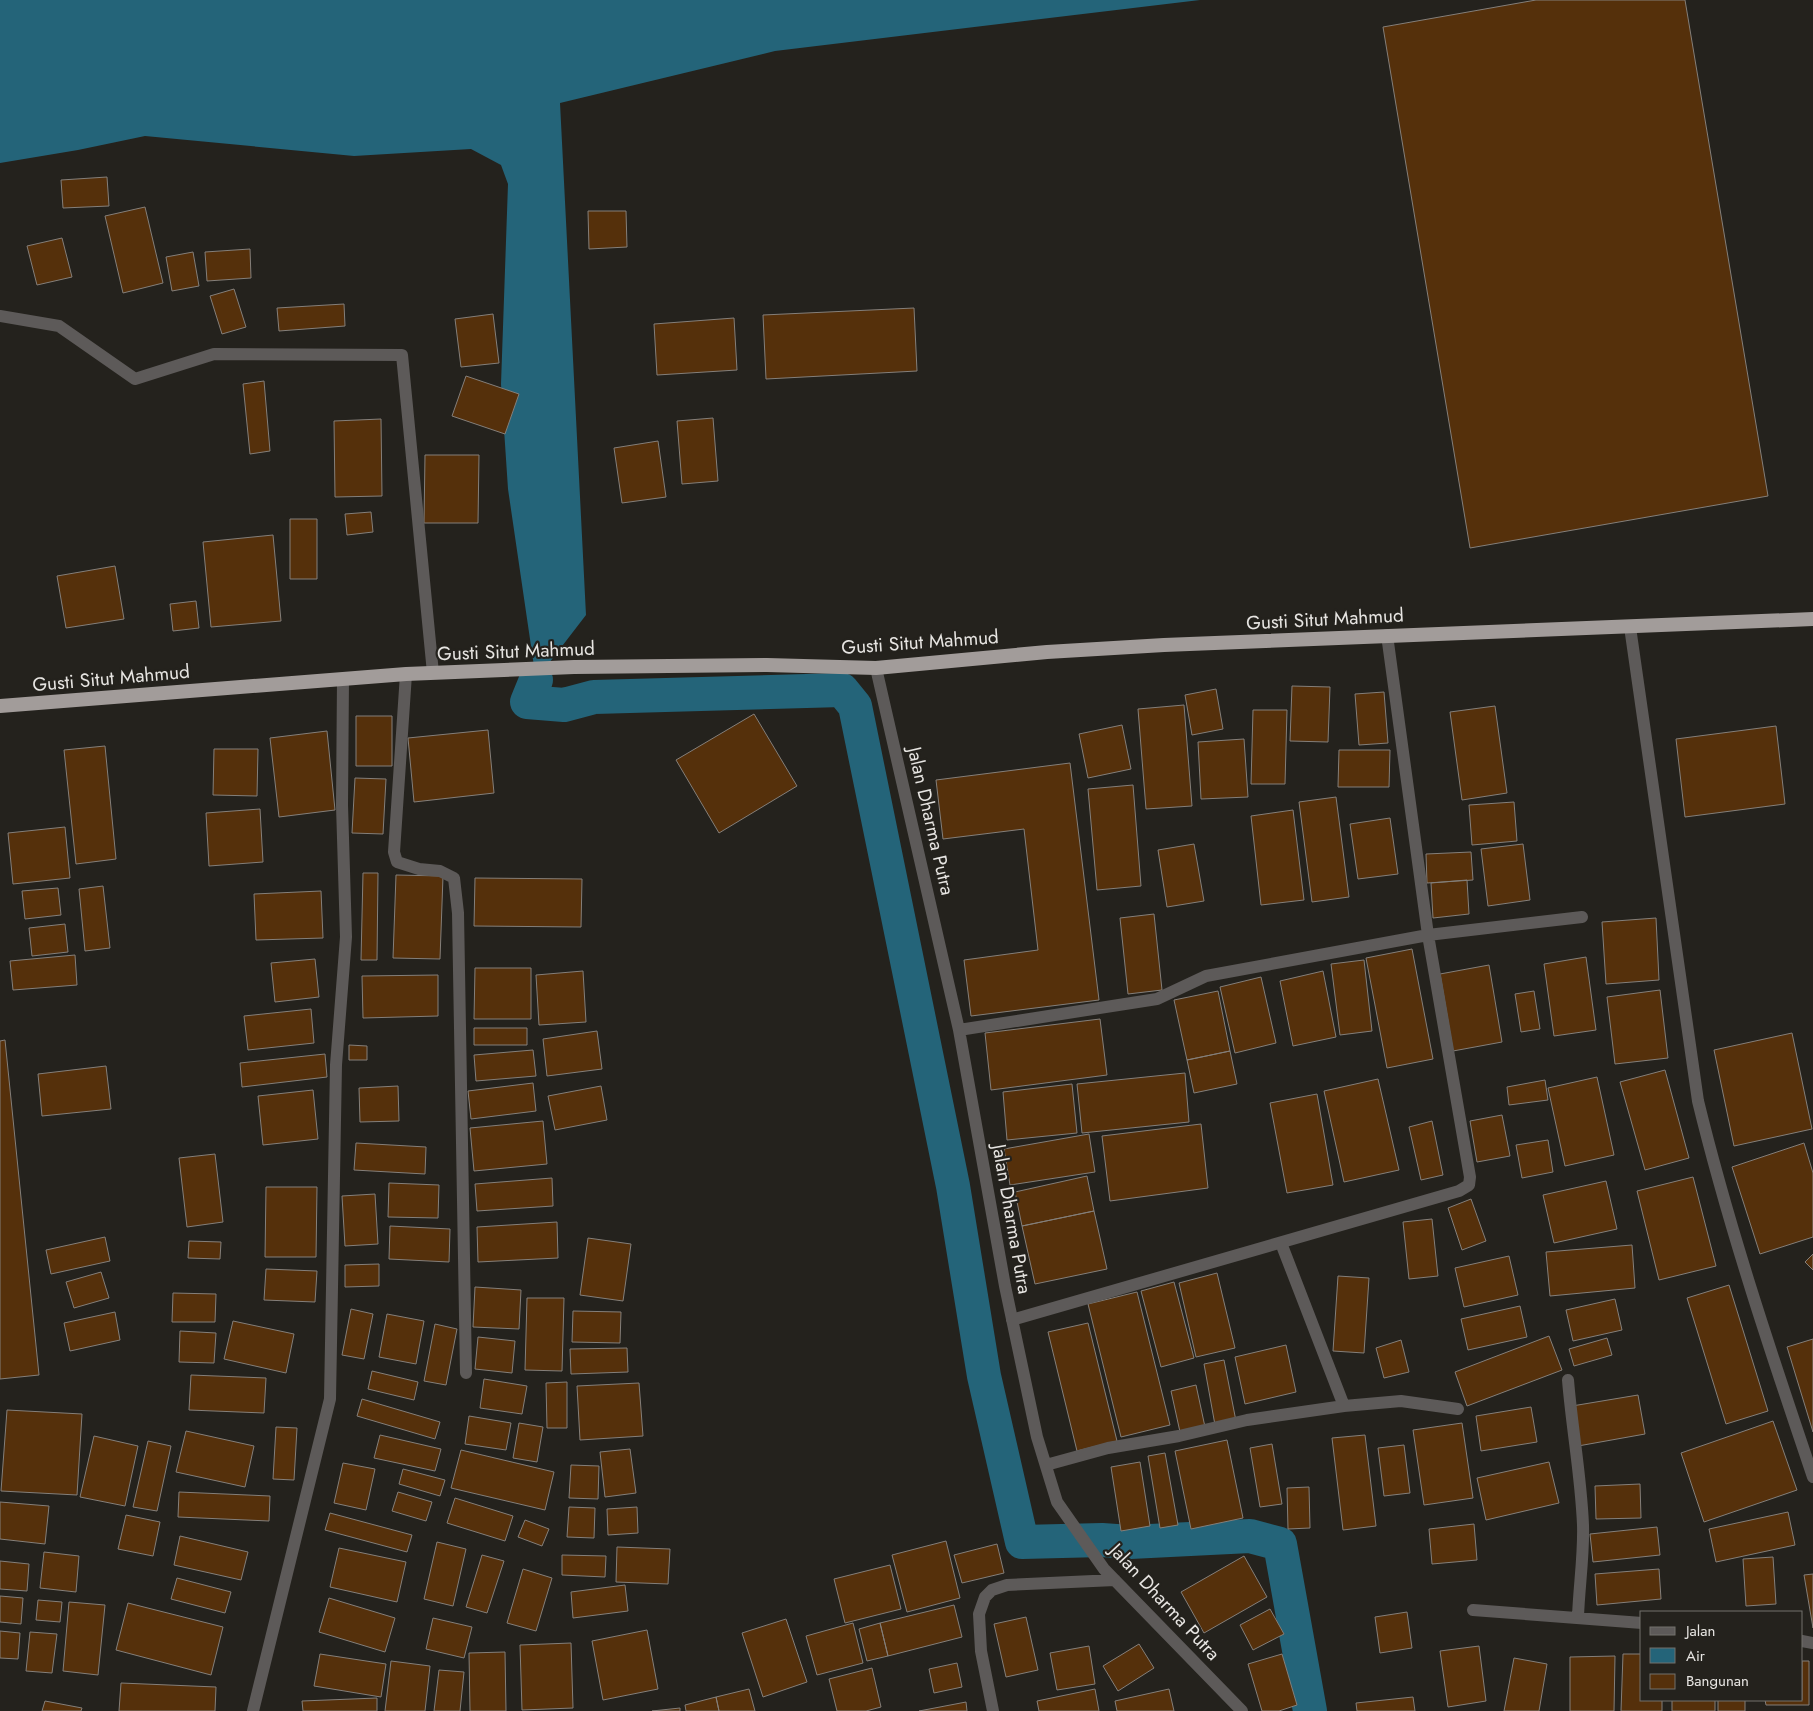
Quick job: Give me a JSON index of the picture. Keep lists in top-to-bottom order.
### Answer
{
  "streets": {
    "highway": ["Gusti Situt Mahmud"],
    "street": ["Jalan Dharma Putra"]
  },
  "crossings": [
    ["Gusti Situt Mahmud", "Jalan Dharma Putra"]
  ],
  "legend": ["Jalan", "Air", "Bangunan"]
}
